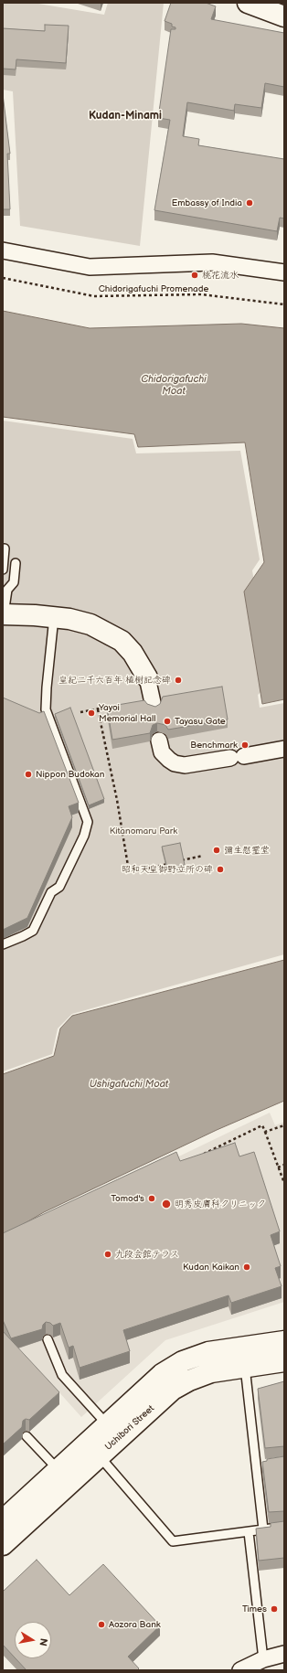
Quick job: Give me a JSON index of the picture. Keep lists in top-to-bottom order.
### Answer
{
  "streets": {
    "main road": ["Uchibori Street"],
    "path": ["Chidorigafuchi Promenade"]
  },
  "districts": ["Kudan-Minami"],
  "water": ["Chidorigafuchi Moat", "Ushigafuchi Moat"],
  "parks": ["Kitanomaru Park"],
  "places": [
    "Embassy of India",
    "桃花流水",
    "皇紀二千六百年 植樹記念碑",
    "Yayoi Memorial Hall",
    "Tayasu Gate",
    "Benchmark",
    "Nippon Budokan",
    "彌生慰霊堂",
    "昭和天皇御野立所の碑",
    "Tomod's",
    "明秀皮膚科クリニック",
    "九段会館テラス",
    "Kudan Kaikan",
    "Times",
    "Aozora Bank"
  ],
  "north": "right"
}
